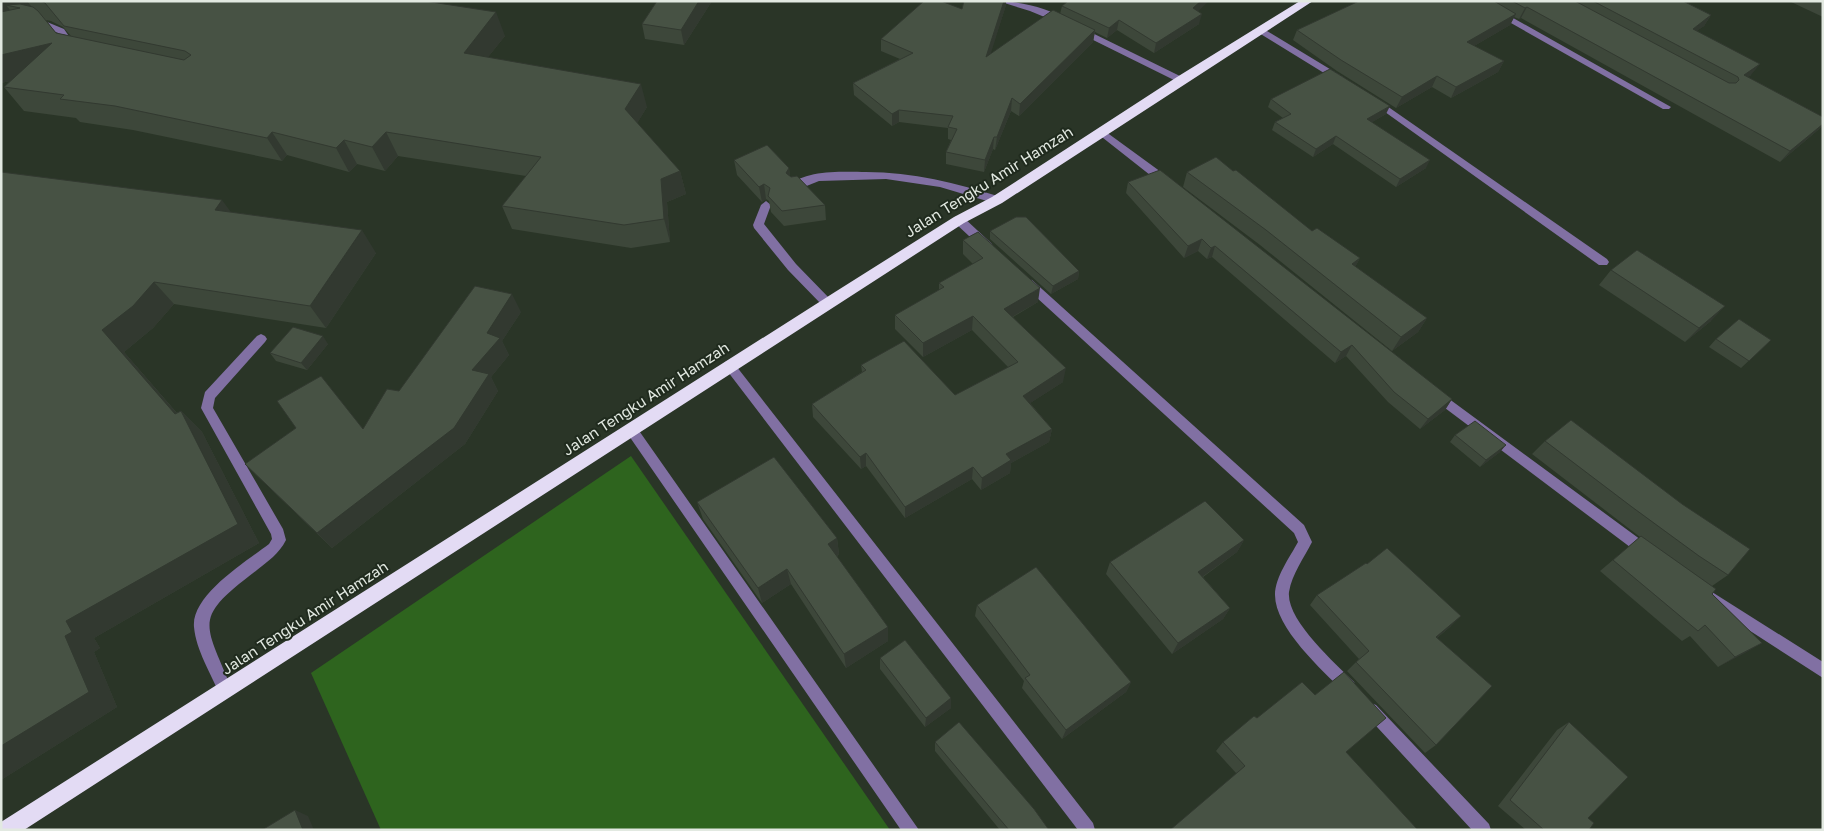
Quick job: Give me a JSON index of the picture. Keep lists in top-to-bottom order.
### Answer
{
  "streets": {
    "highway": ["Jalan Tengku Amir Hamzah"]
  }
}
